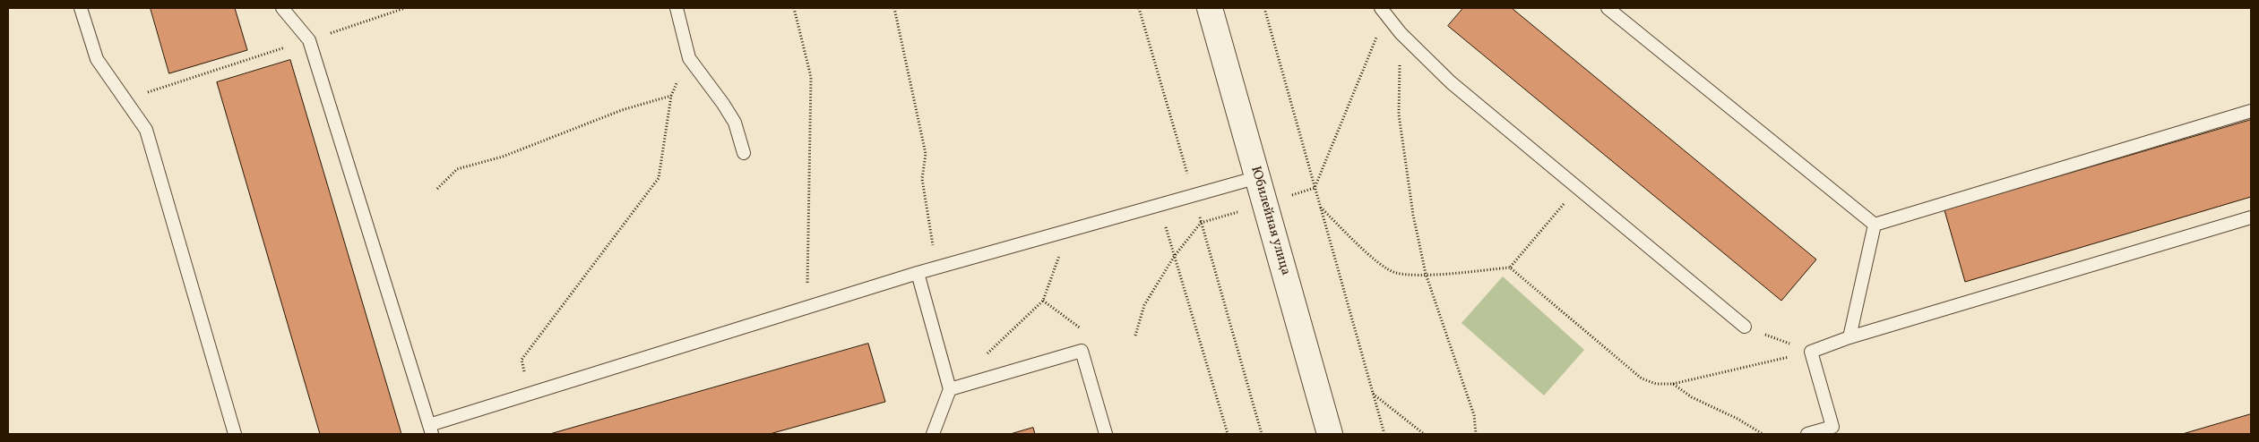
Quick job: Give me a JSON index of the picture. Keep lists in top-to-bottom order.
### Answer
{
  "streets": {
    "street": ["Юбилейная улица"]
  }
}
